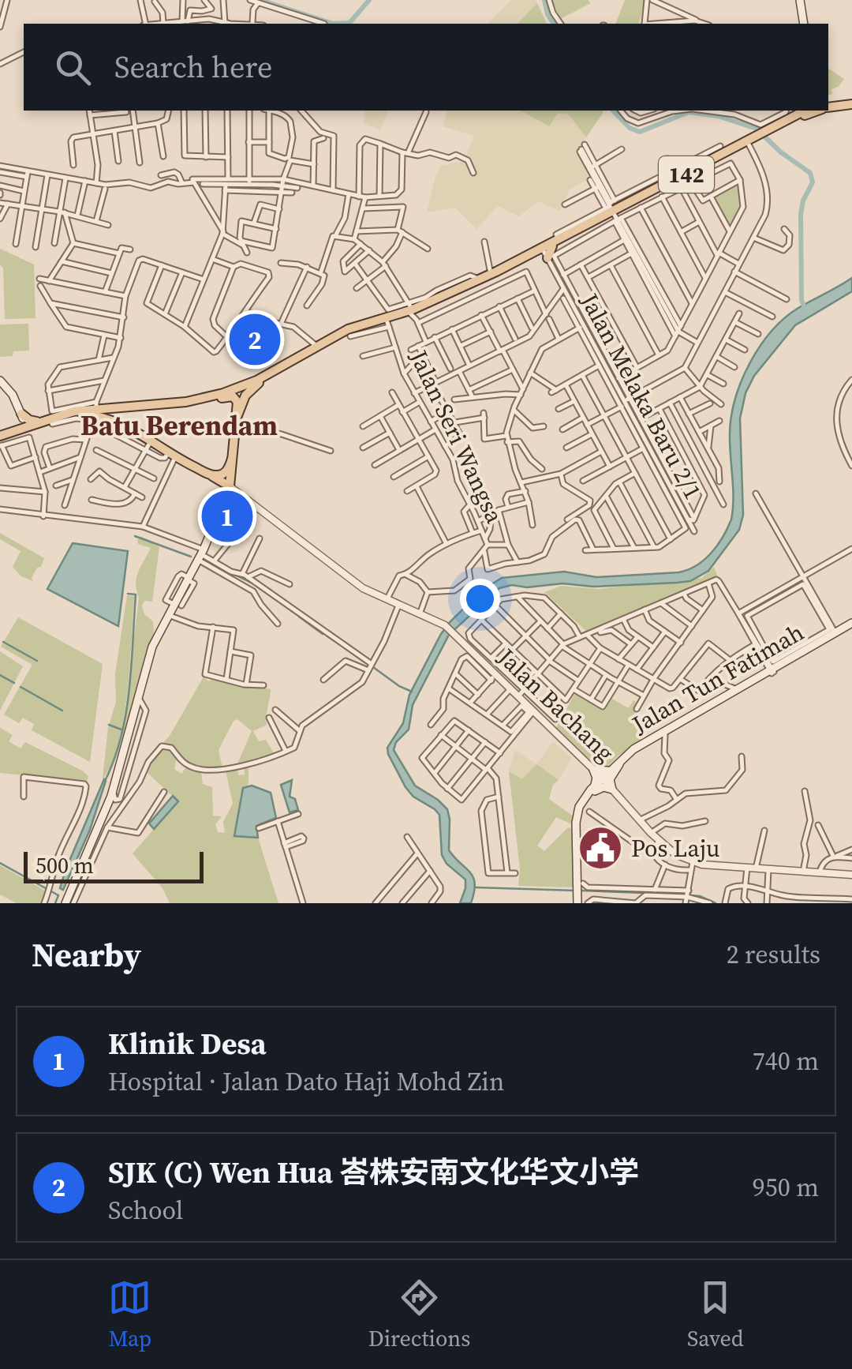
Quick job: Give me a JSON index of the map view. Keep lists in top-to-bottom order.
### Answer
{
  "streets": {
    "main road": ["142", "Jalan Tun Fatimah", "Jalan Bachang"],
    "street": ["Jalan Melaka Baru 2/1", "Jalan Seri Wangsa"]
  },
  "crossings": [
    ["142", "Jalan Seri Wangsa"],
    ["142", "Jalan Bachang"],
    ["Jalan Tun Fatimah", "Jalan Bachang"]
  ],
  "districts": ["Batu Berendam"],
  "places": {
    "public building": ["Pos Laju"]
  },
  "scale_bar": "500 m",
  "page": {
    "search": "Search here",
    "pins": ["2", "1"],
    "scale": "500 m",
    "heading": ["Nearby", "2 results"],
    "list": [
      {
        "mark": "1",
        "name": "Klinik Desa",
        "note": "Hospital · Jalan Dato Haji Mohd Zin",
        "value": "740 m"
      },
      {
        "mark": "2",
        "name": "SJK (C) Wen Hua 峇株安南文化华文小学",
        "note": "School",
        "value": "950 m"
      }
    ],
    "nav": ["Map", "Directions", "Saved"]
  }
}
